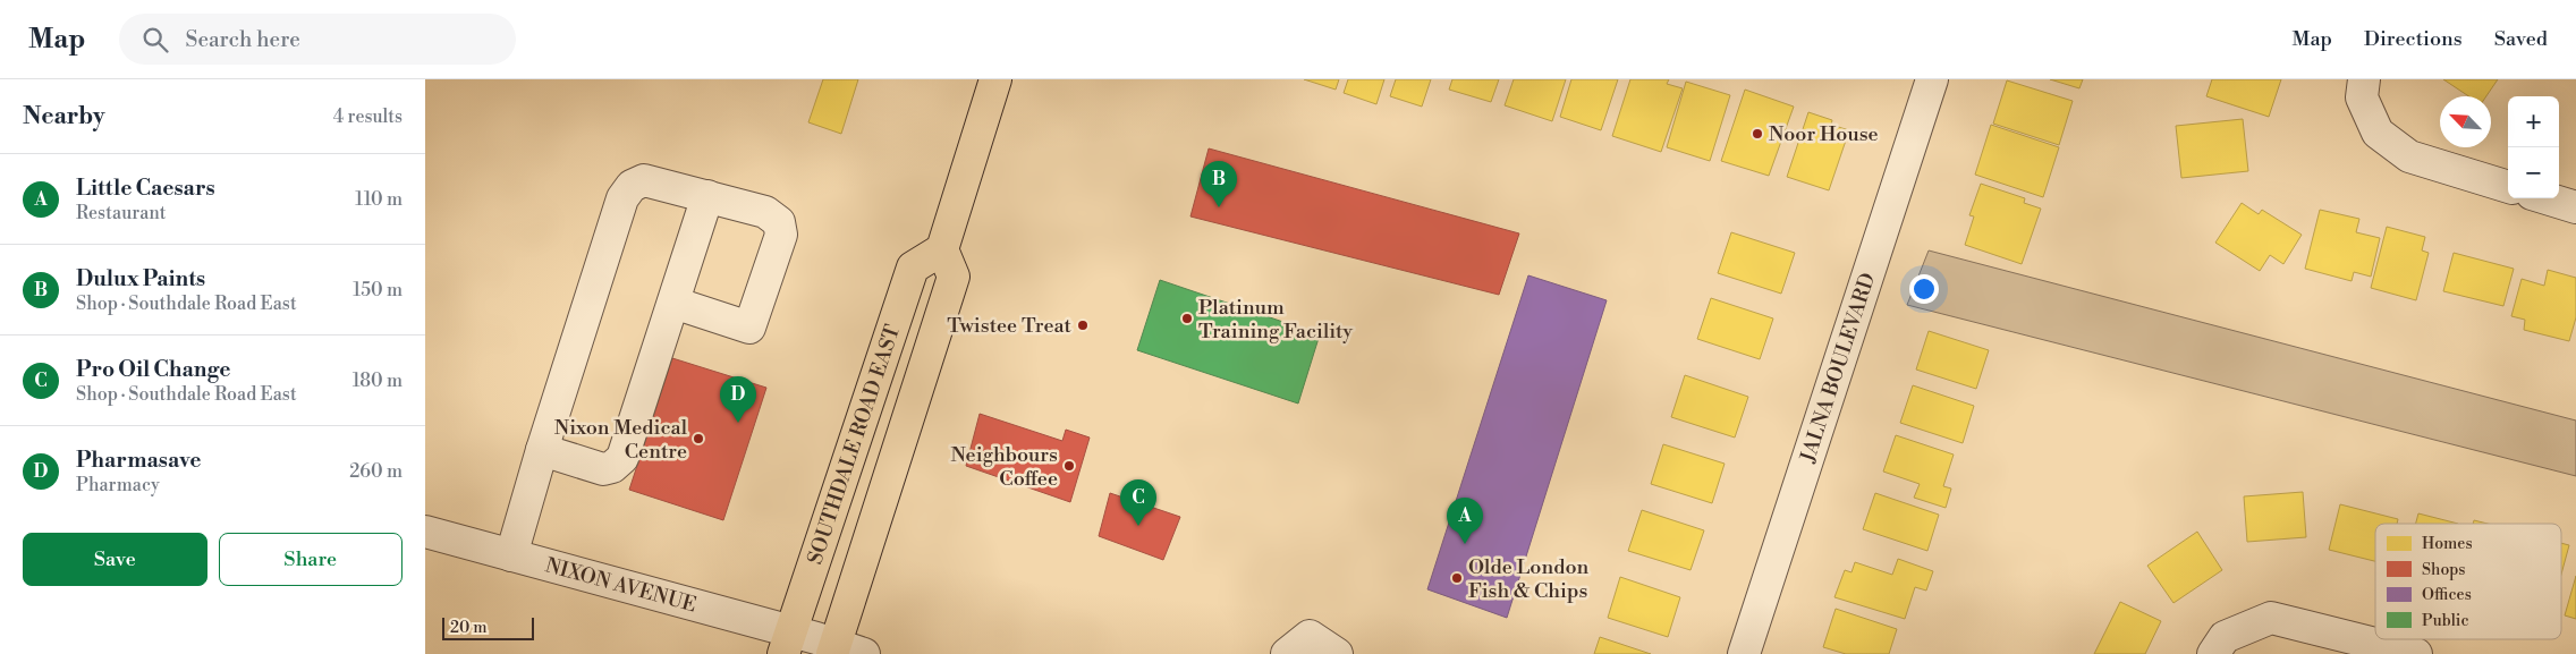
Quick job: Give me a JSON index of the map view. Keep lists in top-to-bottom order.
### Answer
{
  "streets": {
    "main road": ["SOUTHDALE ROAD EAST"],
    "street": ["JALNA BOULEVARD", "NIXON AVENUE"]
  },
  "crossings": [
    ["SOUTHDALE ROAD EAST", "NIXON AVENUE"]
  ],
  "places": [
    "Noor House",
    "Platinum Training Facility",
    "Twistee Treat",
    "Nixon Medical Centre",
    "Neighbours Coffee",
    "Olde London Fish & Chips"
  ],
  "legend": [
    "Homes",
    "Shops",
    "Offices",
    "Public"
  ],
  "scale_bar": "20 m",
  "north": "top left",
  "page": {
    "header": "Map",
    "search": "Search here",
    "nav": ["Map", "Directions", "Saved"],
    "heading": ["Nearby", "4 results"],
    "map_buttons": ["+", "−"],
    "list": [
      {
        "mark": "A",
        "name": "Little Caesars",
        "note": "Restaurant",
        "value": "110 m"
      },
      {
        "mark": "B",
        "name": "Dulux Paints",
        "note": "Shop · Southdale Road East",
        "value": "150 m"
      },
      {
        "mark": "C",
        "name": "Pro Oil Change",
        "note": "Shop · Southdale Road East",
        "value": "180 m"
      },
      {
        "mark": "D",
        "name": "Pharmasave",
        "note": "Pharmacy",
        "value": "260 m"
      }
    ],
    "pins": [
      "B",
      "D",
      "C",
      "A"
    ],
    "buttons": ["Save", "Share"],
    "scale": "20 m"
  }
}
